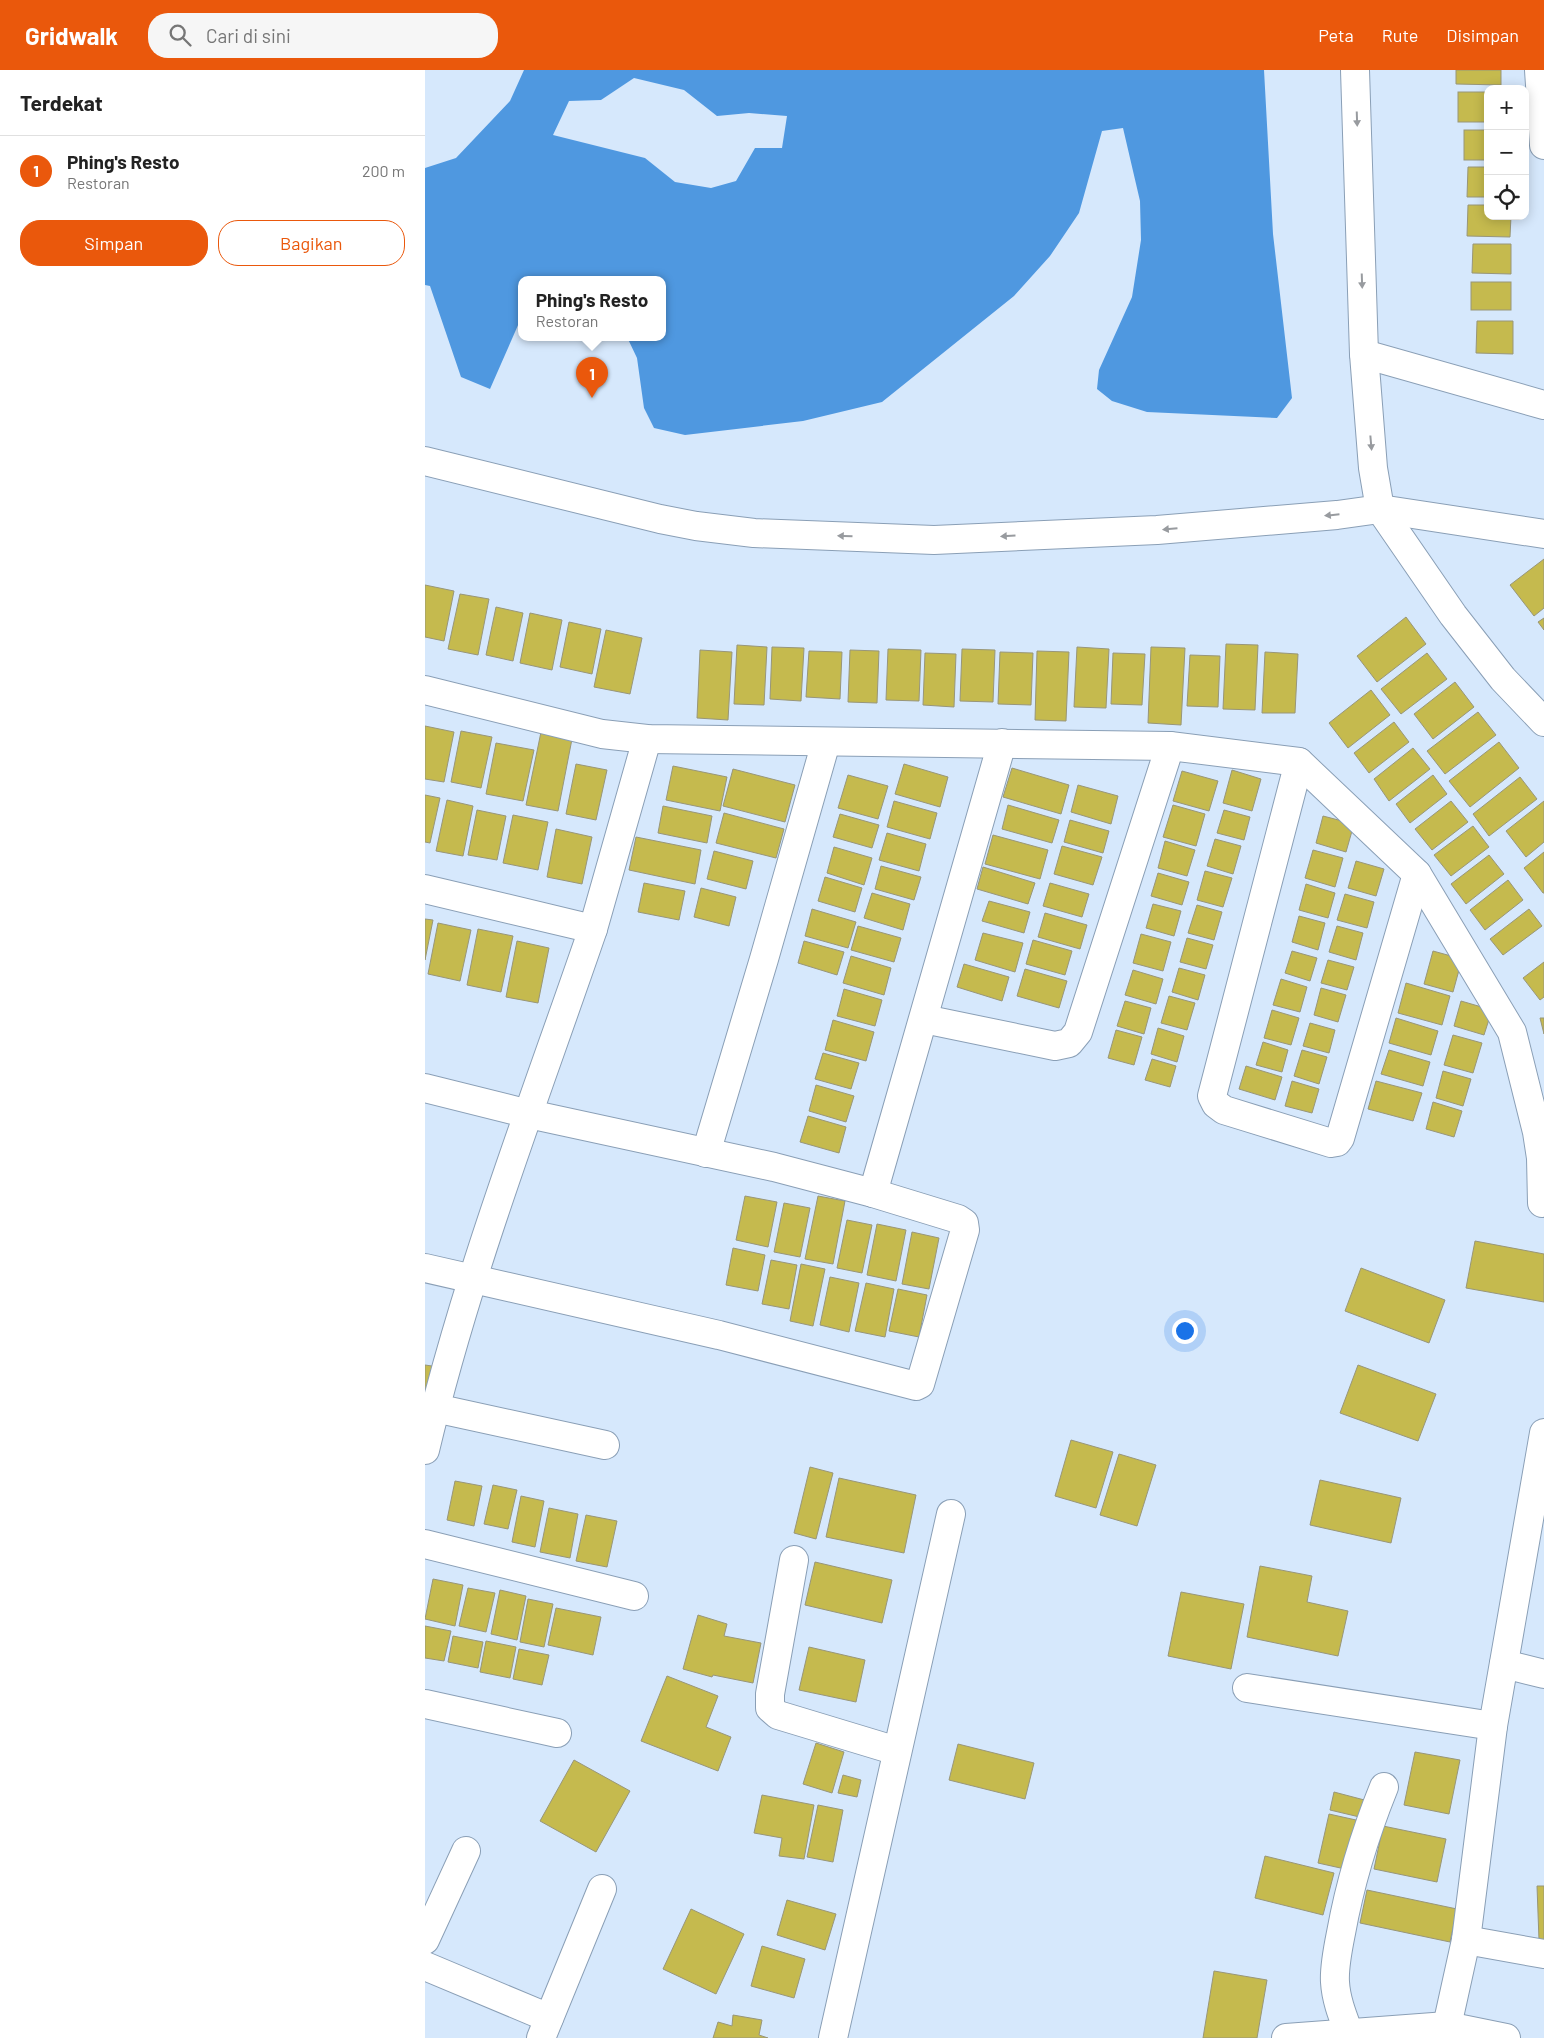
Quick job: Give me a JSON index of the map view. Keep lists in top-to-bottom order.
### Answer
{
  "page": {
    "header": "Gridwalk",
    "search": "Cari di sini",
    "nav": ["Peta", "Rute", "Disimpan"],
    "heading": "Terdekat",
    "map_buttons": ["+", "−"],
    "list": [
      {
        "mark": "1",
        "name": "Phing's Resto",
        "note": "Restoran",
        "value": "200 m"
      }
    ],
    "buttons": ["Simpan", "Bagikan"],
    "popup": ["Phing's Resto", "Restoran"],
    "pins": "1"
  }
}
